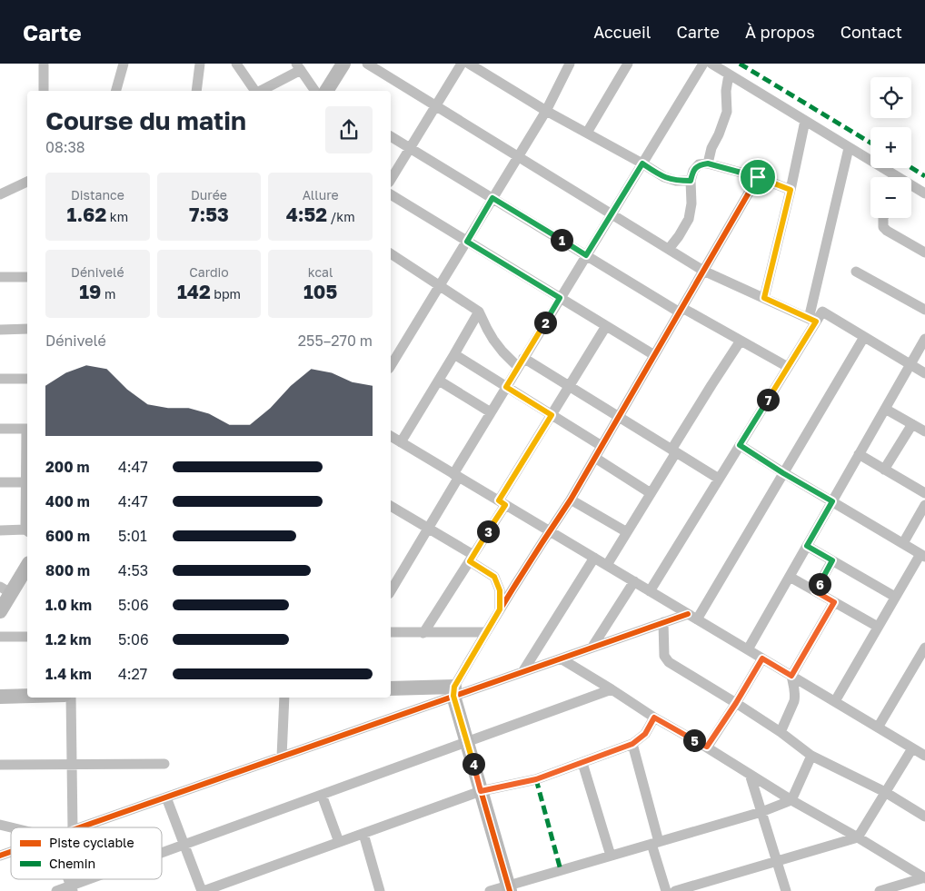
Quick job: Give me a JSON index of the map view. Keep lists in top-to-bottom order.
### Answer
{
  "legend": ["Piste cyclable", "Chemin"],
  "page": {
    "header": "Carte",
    "nav": [
      "Accueil",
      "Carte",
      "À propos",
      "Contact"
    ],
    "map_buttons": ["+", "−"],
    "heading": ["Course du matin", "08:38"],
    "stats": [
      ["Distance", "1.62 km"],
      ["Durée", "7:53"],
      ["Allure", "4:52 /km"],
      ["Dénivelé", "19 m"],
      ["Cardio", "142 bpm"],
      ["kcal", "105"]
    ],
    "pins": [
      "1",
      "2",
      "7",
      "3",
      "6",
      "5",
      "4"
    ],
    "chart": ["Dénivelé", "255–270 m"],
    "list": [
      {
        "name": "200 m",
        "note": "4:47"
      },
      {
        "name": "400 m",
        "note": "4:47"
      },
      {
        "name": "600 m",
        "note": "5:01"
      },
      {
        "name": "800 m",
        "note": "4:53"
      },
      {
        "name": "1.0 km",
        "note": "5:06"
      },
      {
        "name": "1.2 km",
        "note": "5:06"
      },
      {
        "name": "1.4 km",
        "note": "4:27"
      }
    ]
  }
}
